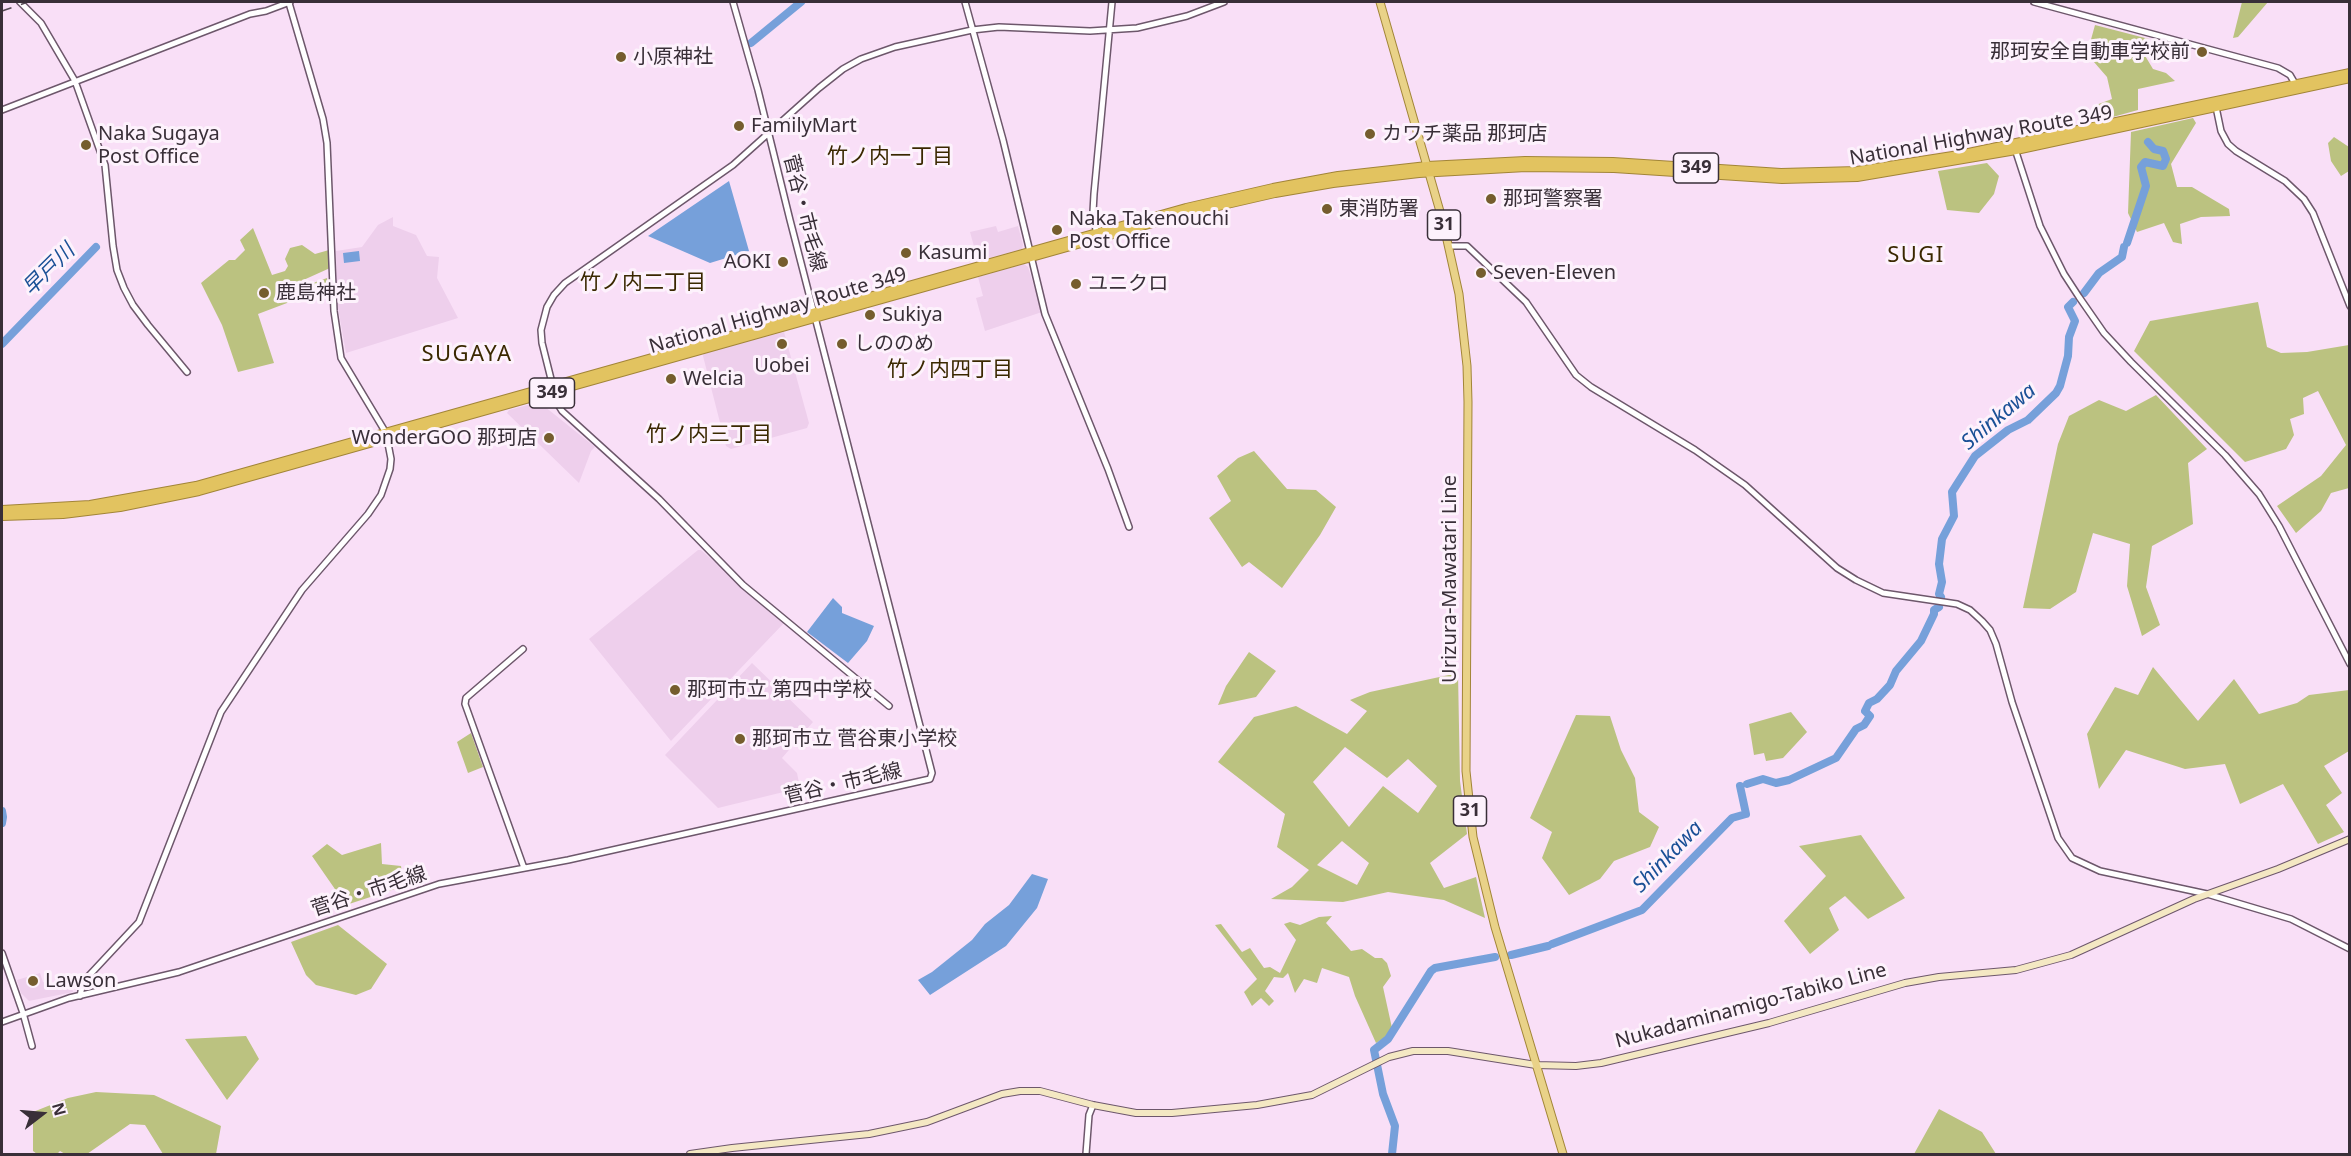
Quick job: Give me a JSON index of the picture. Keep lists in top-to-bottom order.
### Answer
{
  "streets": {
    "highway": ["National Highway Route 349", "349"],
    "main road": ["31", "Urizura-Mawatari Line", "Nukadaminamigo-Tabiko Line"],
    "street": ["菅谷・市毛線"]
  },
  "crossings": [
    ["National Highway Route 349", "菅谷・市毛線"],
    ["National Highway Route 349", "Urizura-Mawatari Line"],
    ["Urizura-Mawatari Line", "Nukadaminamigo-Tabiko Line"]
  ],
  "districts": [
    "竹ノ内一丁目",
    "SUGI",
    "竹ノ内二丁目",
    "SUGAYA",
    "竹ノ内四丁目",
    "竹ノ内三丁目"
  ],
  "water": ["早戸川", "Shinkawa"],
  "places": [
    "那珂安全自動車学校前",
    "小原神社",
    "FamilyMart",
    "カワチ薬品 那珂店",
    "Naka Sugaya Post Office",
    "那珂警察署",
    "東消防署",
    "Naka Takenouchi Post Office",
    "Kasumi",
    "AOKI",
    "Seven-Eleven",
    "ユニクロ",
    "鹿島神社",
    "Sukiya",
    "Uobei",
    "しののめ",
    "Welcia",
    "WonderGOO 那珂店",
    "那珂市立 第四中学校",
    "那珂市立 菅谷東小学校",
    "Lawson"
  ],
  "north": "right"
}
